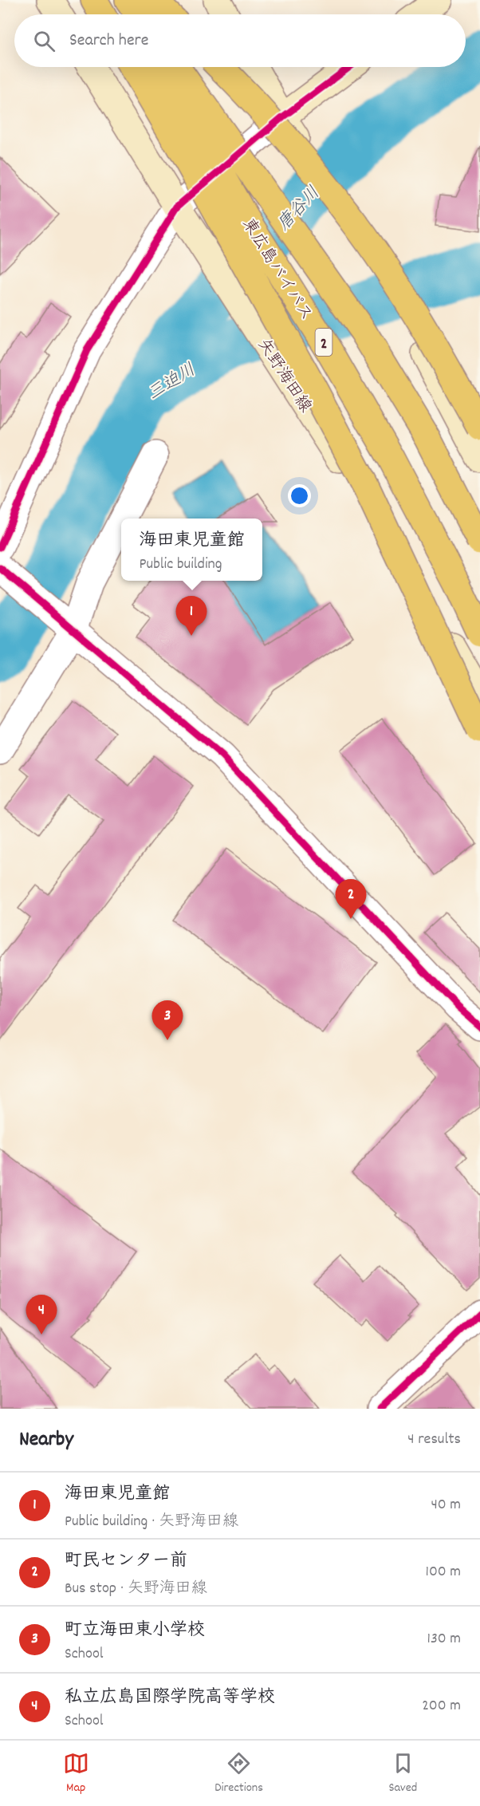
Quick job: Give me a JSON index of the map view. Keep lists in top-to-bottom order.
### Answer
{
  "streets": {
    "highway": ["東広島バイパス", "2"],
    "main road": ["矢野海田線"]
  },
  "water": ["唐谷川", "三迫川"],
  "page": {
    "search": "Search here",
    "popup": ["海田東児童館", "Public building"],
    "pins": [
      "1",
      "2",
      "3",
      "4"
    ],
    "heading": ["Nearby", "4 results"],
    "list": [
      {
        "mark": "1",
        "name": "海田東児童館",
        "note": "Public building · 矢野海田線",
        "value": "40 m"
      },
      {
        "mark": "2",
        "name": "町民センター前",
        "note": "Bus stop · 矢野海田線",
        "value": "100 m"
      },
      {
        "mark": "3",
        "name": "町立海田東小学校",
        "note": "School",
        "value": "130 m"
      },
      {
        "mark": "4",
        "name": "私立広島国際学院高等学校",
        "note": "School",
        "value": "200 m"
      }
    ],
    "nav": ["Map", "Directions", "Saved"]
  }
}
